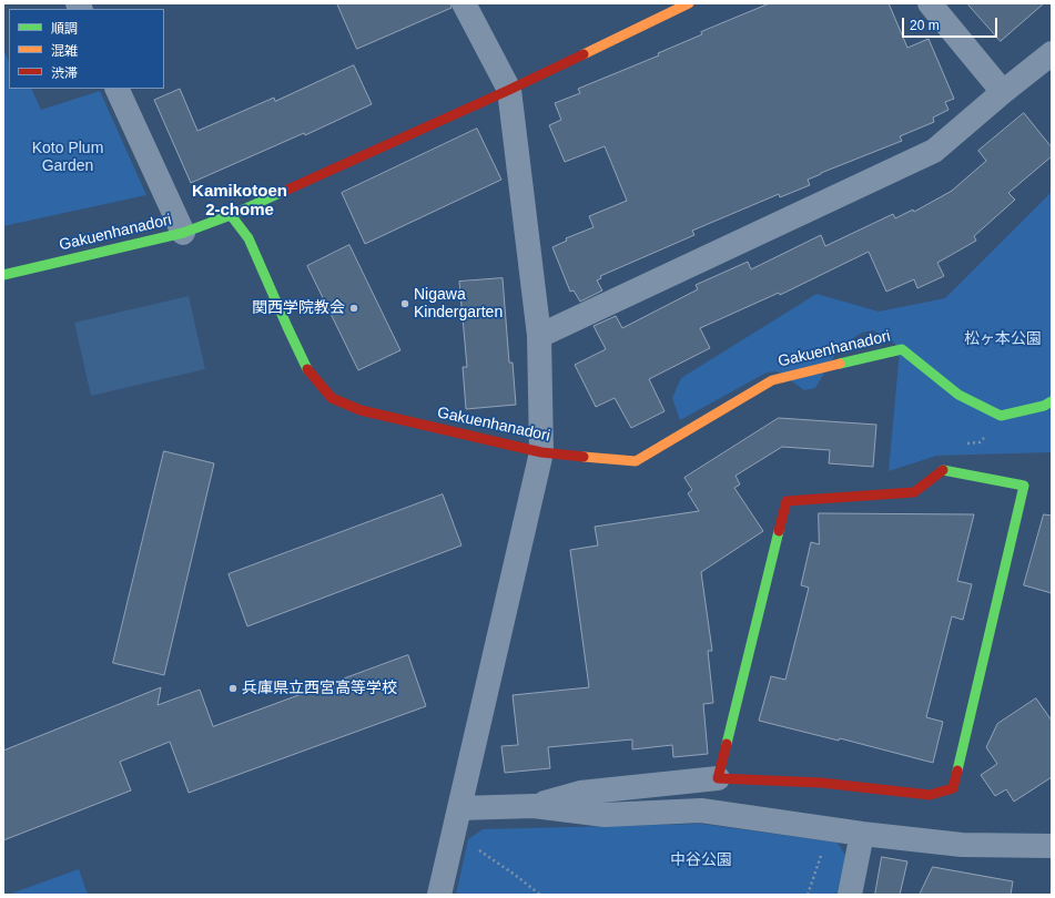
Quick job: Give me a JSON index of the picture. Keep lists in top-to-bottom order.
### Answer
{
  "streets": {
    "street": ["Gakuenhanadori"]
  },
  "districts": ["Kamikotoen 2-chome"],
  "parks": ["Koto Plum Garden", "松ヶ本公園", "中谷公園"],
  "places": ["Nigawa Kindergarten", "関西学院教会", "兵庫県立西宮高等学校"],
  "legend": ["順調", "混雑", "渋滞"],
  "scale_bar": "20 m"
}
